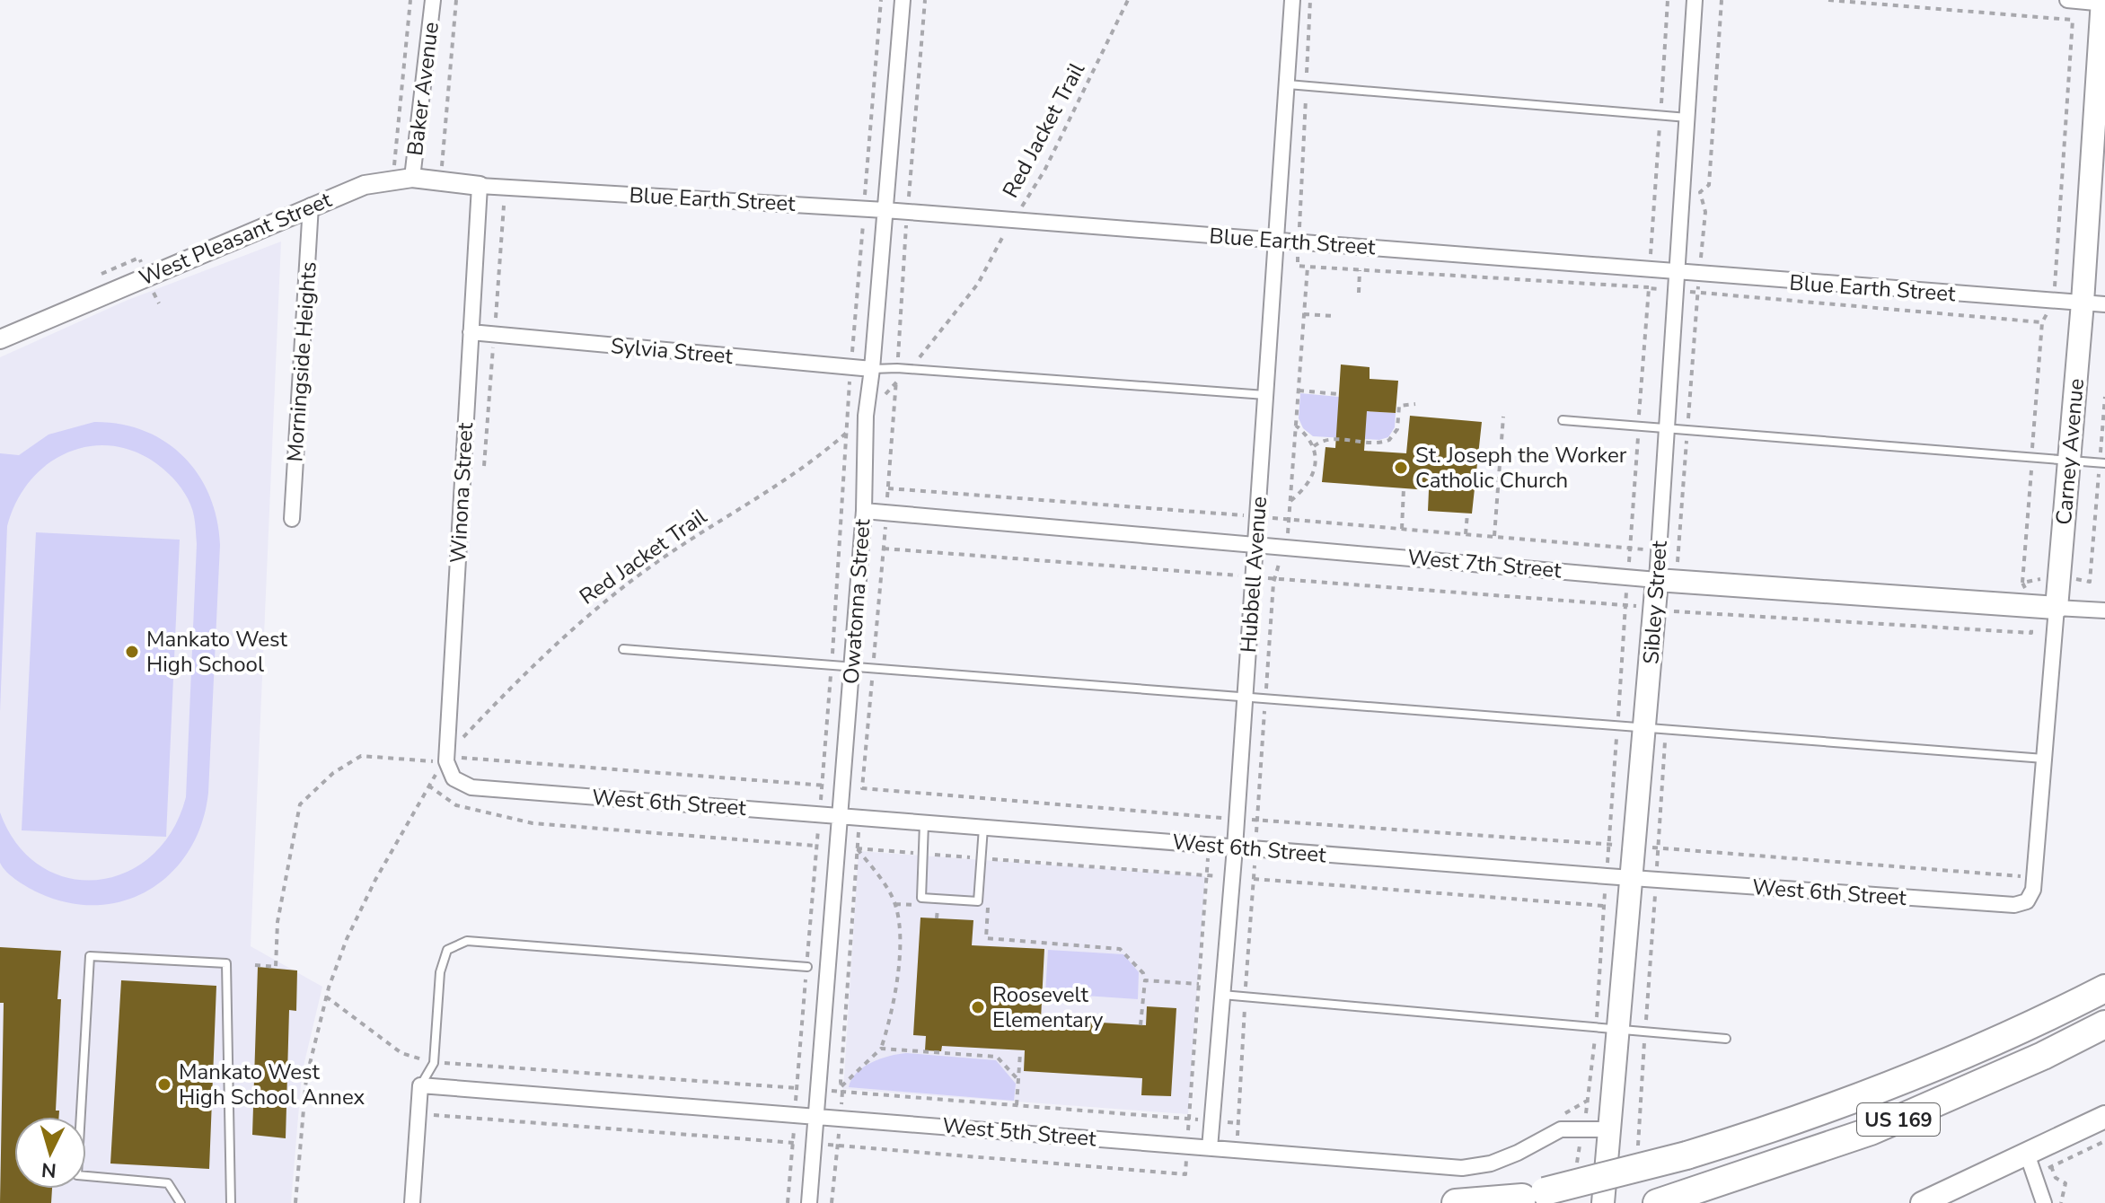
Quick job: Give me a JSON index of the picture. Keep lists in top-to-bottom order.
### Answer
{
  "streets": {
    "highway": ["US 169"],
    "main road": ["Carney Avenue", "West 7th Street", "Sibley Street"],
    "street": [
      "Baker Avenue",
      "Blue Earth Street",
      "West Pleasant Street",
      "Sylvia Street",
      "Morningside Heights",
      "Winona Street",
      "Hubbell Avenue",
      "Owatonna Street",
      "West 6th Street",
      "West 5th Street"
    ],
    "path": ["Red Jacket Trail"]
  },
  "crossings": [
    ["Baker Avenue", "West Pleasant Street"],
    ["Red Jacket Trail", "Blue Earth Street"],
    ["Red Jacket Trail", "Winona Street"],
    ["Red Jacket Trail", "Owatonna Street"],
    ["Red Jacket Trail", "West 6th Street"],
    ["Blue Earth Street", "West Pleasant Street"],
    ["Blue Earth Street", "Carney Avenue"],
    ["Blue Earth Street", "Winona Street"],
    ["Blue Earth Street", "Hubbell Avenue"],
    ["Blue Earth Street", "Owatonna Street"],
    ["Blue Earth Street", "Sibley Street"],
    ["West Pleasant Street", "Morningside Heights"],
    ["West Pleasant Street", "Winona Street"],
    ["Sylvia Street", "Winona Street"],
    ["Sylvia Street", "Owatonna Street"],
    ["Carney Avenue", "West 7th Street"],
    ["Carney Avenue", "West 6th Street"],
    ["Winona Street", "West 6th Street"],
    ["West 7th Street", "Hubbell Avenue"],
    ["West 7th Street", "Owatonna Street"],
    ["West 7th Street", "Sibley Street"],
    ["Hubbell Avenue", "West 6th Street"],
    ["Hubbell Avenue", "West 5th Street"],
    ["Owatonna Street", "West 6th Street"],
    ["Owatonna Street", "West 5th Street"],
    ["Sibley Street", "West 6th Street"],
    ["Sibley Street", "West 5th Street"]
  ],
  "places": [
    "St. Joseph the Worker Catholic Church",
    "Mankato West High School",
    "Roosevelt Elementary",
    "Mankato West High School Annex"
  ],
  "north": "bottom"
}
